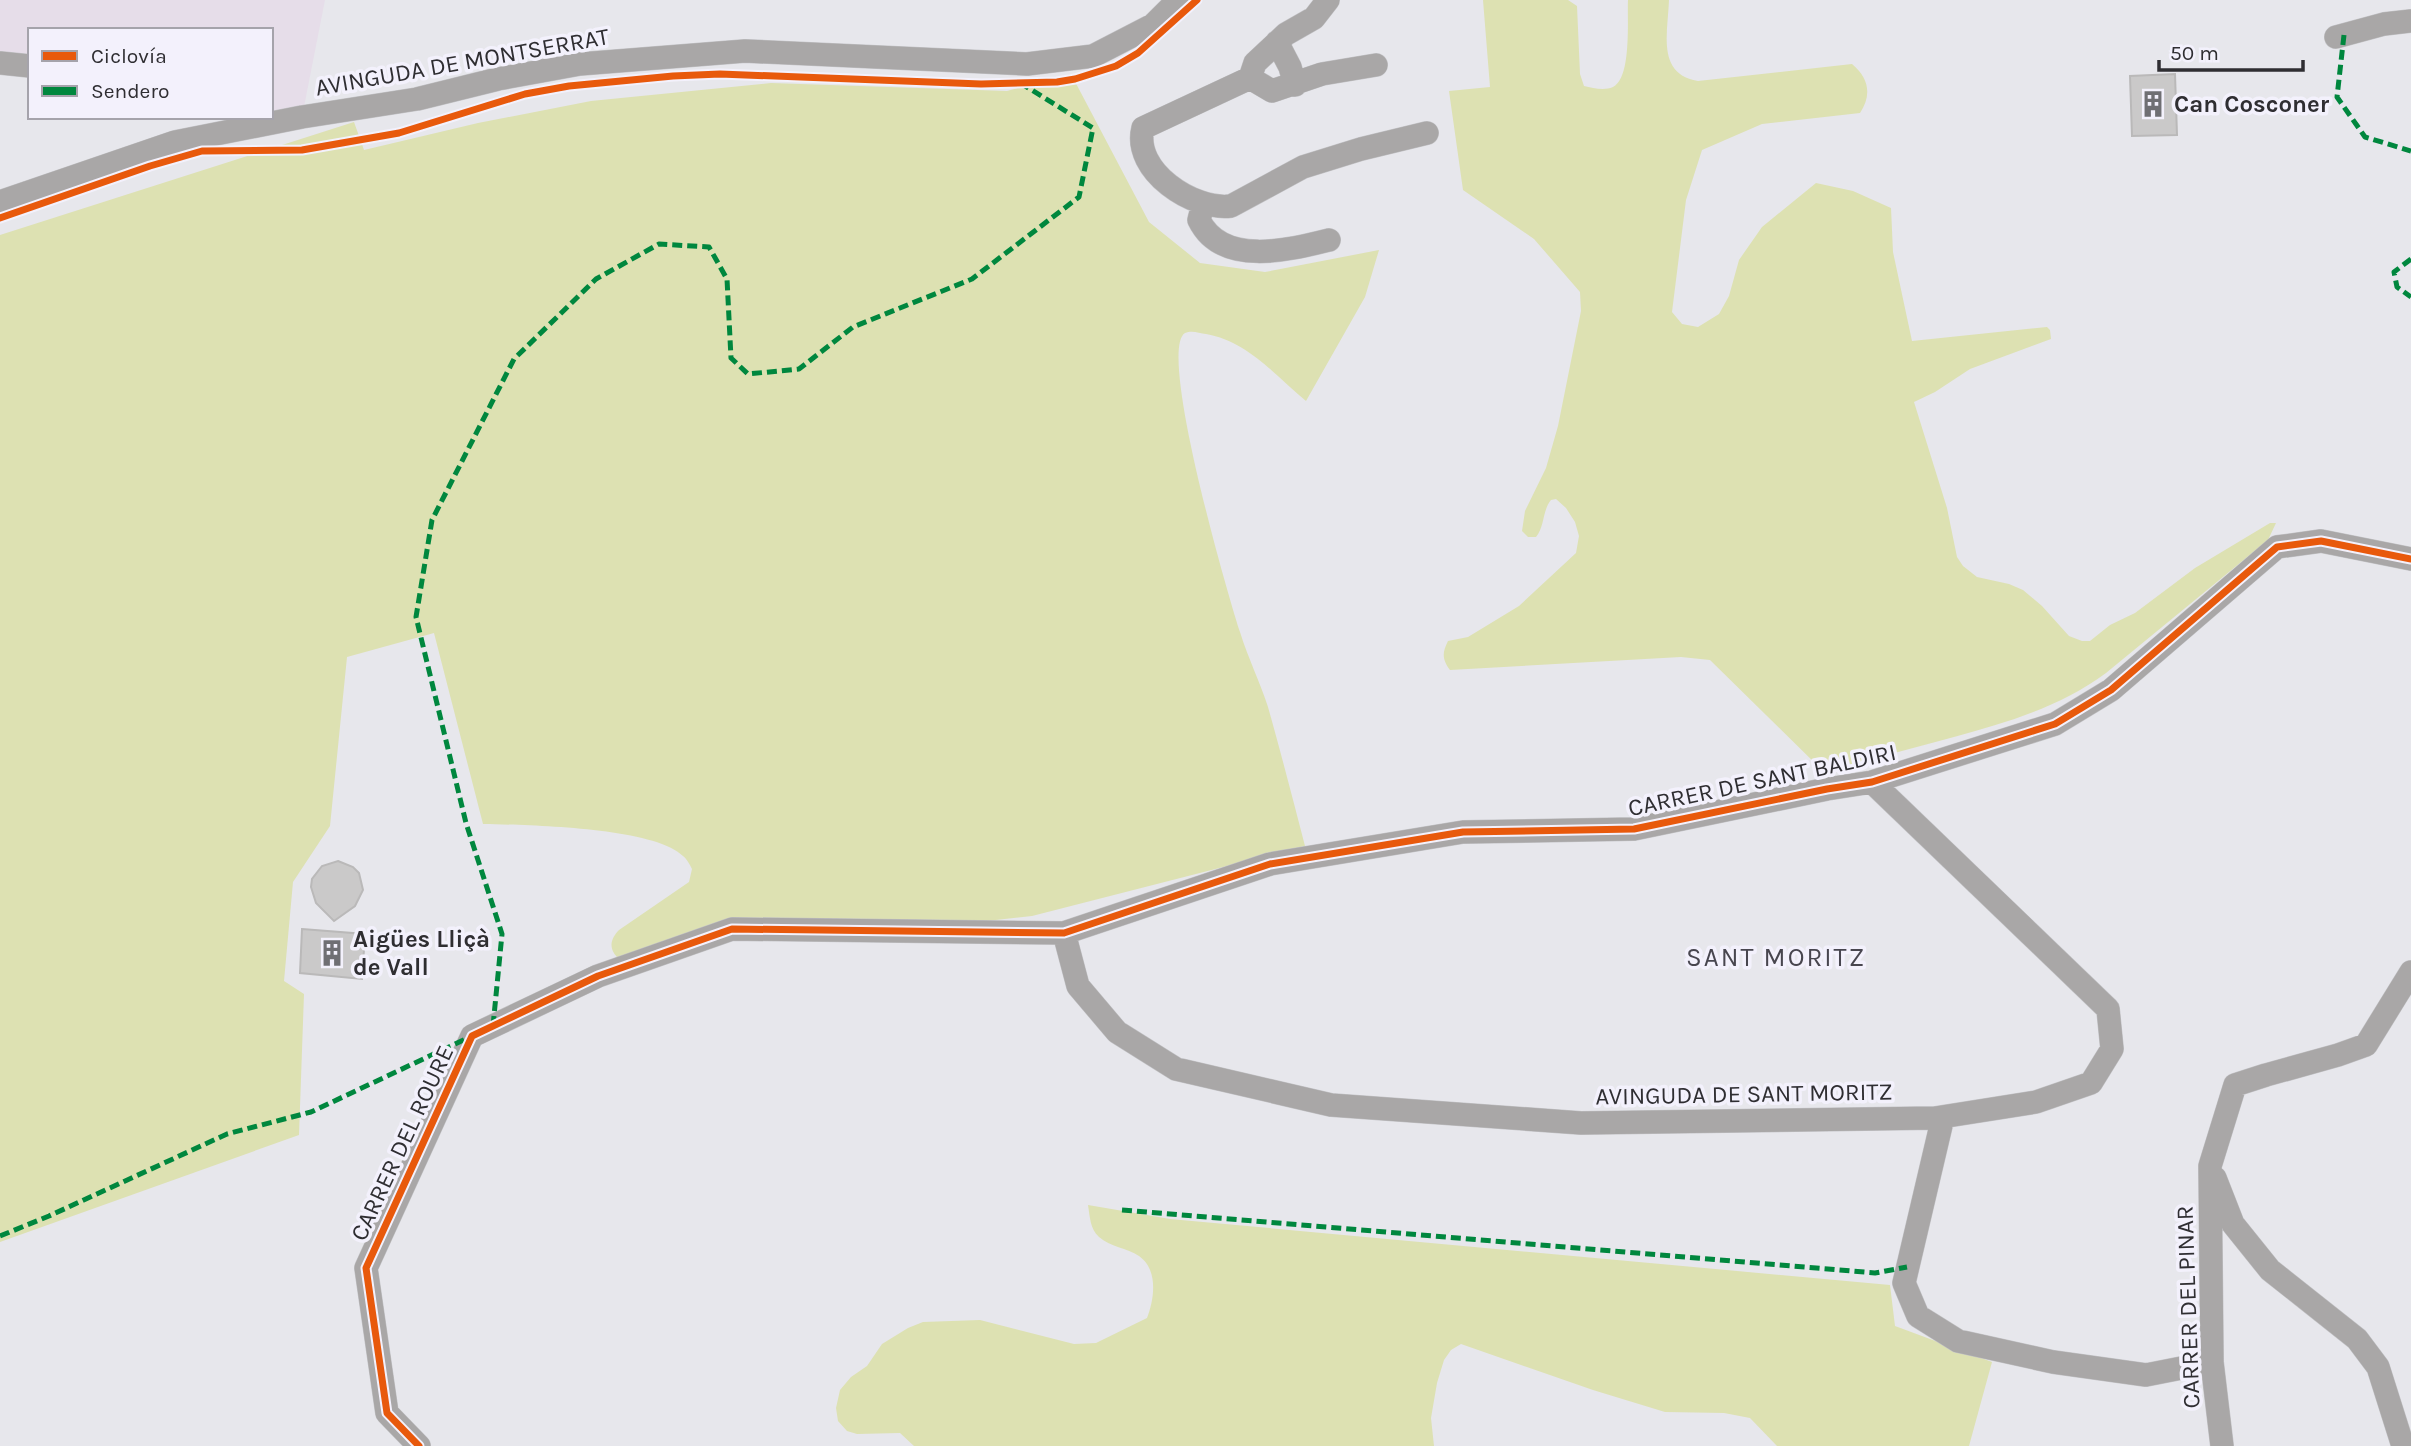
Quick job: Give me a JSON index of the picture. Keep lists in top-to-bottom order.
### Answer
{
  "streets": {
    "street": [
      "AVINGUDA DE MONTSERRAT",
      "CARRER DE SANT BALDIRI",
      "AVINGUDA DE SANT MORITZ",
      "CARRER DEL ROURE",
      "CARRER DEL PINAR"
    ]
  },
  "crossings": [
    ["CARRER DE SANT BALDIRI", "AVINGUDA DE SANT MORITZ"],
    ["CARRER DE SANT BALDIRI", "CARRER DEL ROURE"],
    ["AVINGUDA DE SANT MORITZ", "CARRER DEL ROURE"]
  ],
  "districts": ["SANT MORITZ"],
  "places": {
    "building": ["Can Cosconer", "Aigües Lliçà de Vall"]
  },
  "legend": ["Ciclovía", "Sendero"],
  "scale_bar": "50 m"
}
